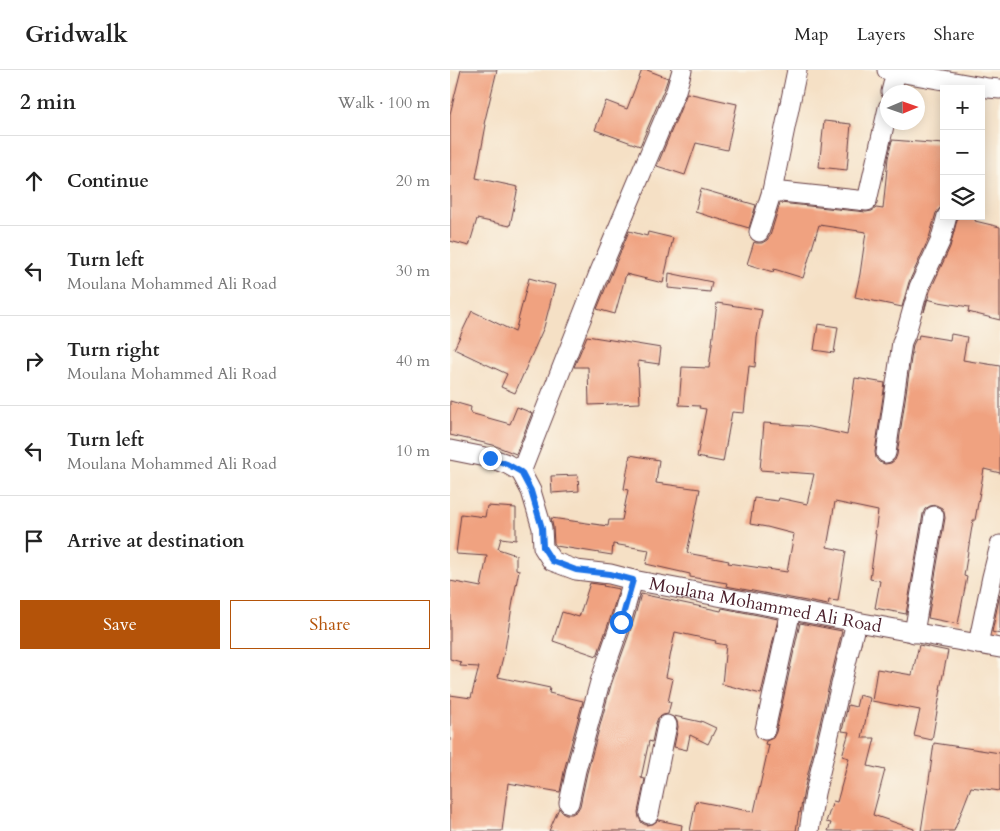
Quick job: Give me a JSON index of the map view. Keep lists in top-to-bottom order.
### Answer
{
  "streets": {
    "street": ["Moulana Mohammed Ali Road"]
  },
  "north": "right",
  "page": {
    "header": "Gridwalk",
    "nav": ["Map", "Layers", "Share"],
    "heading": ["2 min", "Walk · 100 m"],
    "map_buttons": ["+", "−"],
    "list": [
      ["Continue", "20 m"],
      ["Turn left", "Moulana Mohammed Ali Road", "30 m"],
      ["Turn right", "Moulana Mohammed Ali Road", "40 m"],
      ["Turn left", "Moulana Mohammed Ali Road", "10 m"],
      "Arrive at destination"
    ],
    "buttons": ["Save", "Share"]
  }
}
